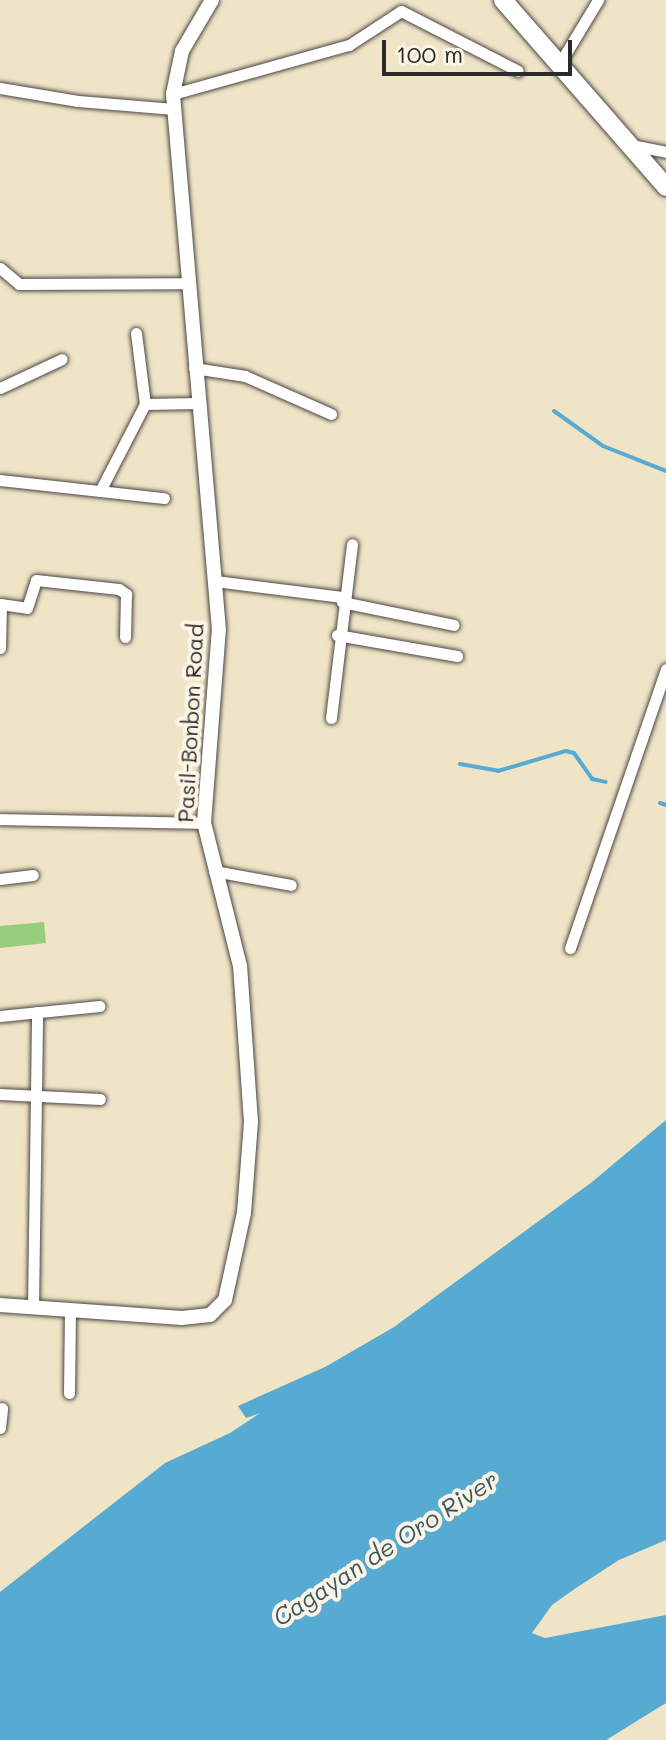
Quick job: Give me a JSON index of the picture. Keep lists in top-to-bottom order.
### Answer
{
  "streets": {
    "street": ["Pasil-Bonbon Road"]
  },
  "water": ["Cagayan de Oro River"],
  "scale_bar": "100 m"
}
